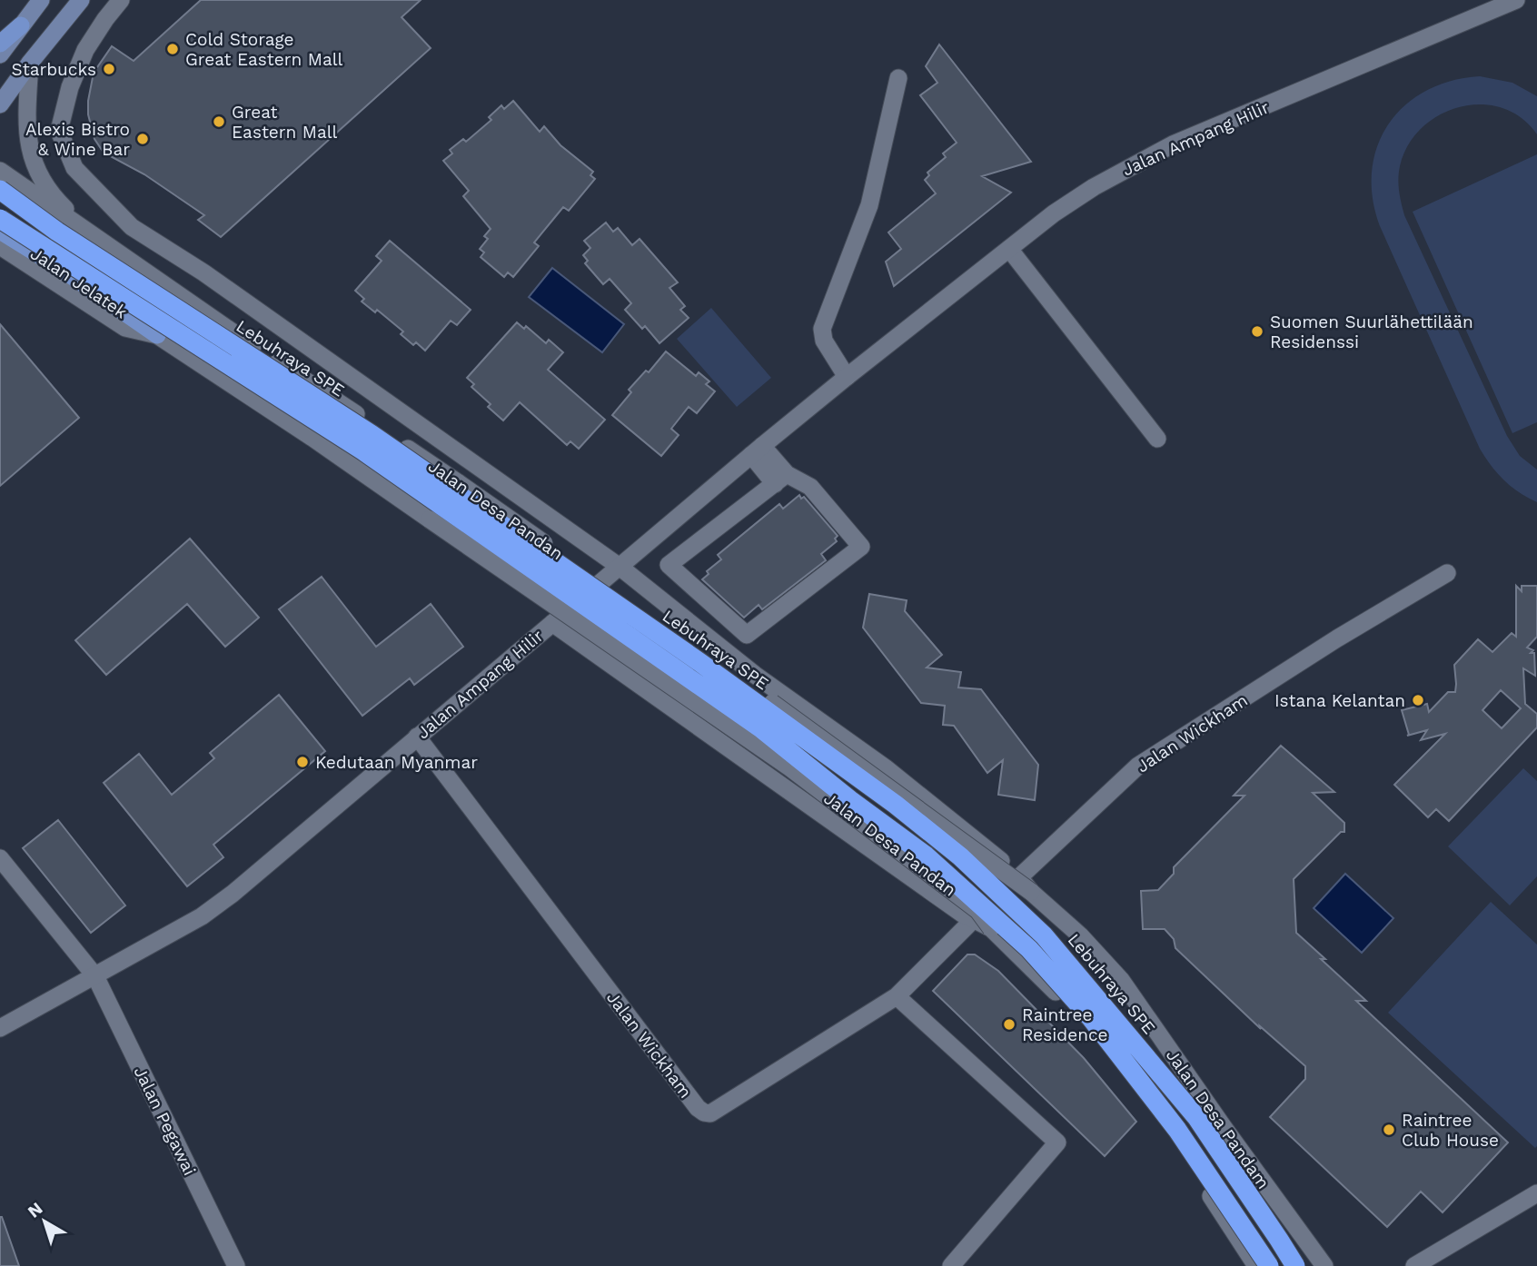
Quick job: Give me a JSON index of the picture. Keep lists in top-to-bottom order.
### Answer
{
  "streets": {
    "highway": ["Lebuhraya SPE"],
    "main road": ["Jalan Jelatek"],
    "street": [
      "Jalan Ampang Hilir",
      "Jalan Desa Pandan",
      "Jalan Wickham",
      "Jalan Desa Pandam",
      "Jalan Pegawai"
    ]
  },
  "crossings": [
    ["Jalan Ampang Hilir", "Jalan Wickham"],
    ["Jalan Ampang Hilir", "Jalan Pegawai"],
    ["Jalan Jelatek", "Jalan Desa Pandan"],
    ["Lebuhraya SPE", "Jalan Desa Pandan"],
    ["Jalan Desa Pandan", "Jalan Desa Pandam"]
  ],
  "places": [
    "Cold Storage Great Eastern Mall",
    "Starbucks",
    "Great Eastern Mall",
    "Alexis Bistro & Wine Bar",
    "Suomen Suurlähettilään Residenssi",
    "Istana Kelantan",
    "Kedutaan Myanmar",
    "Raintree Residence",
    "Raintree Club House"
  ],
  "north": "top left"
}
